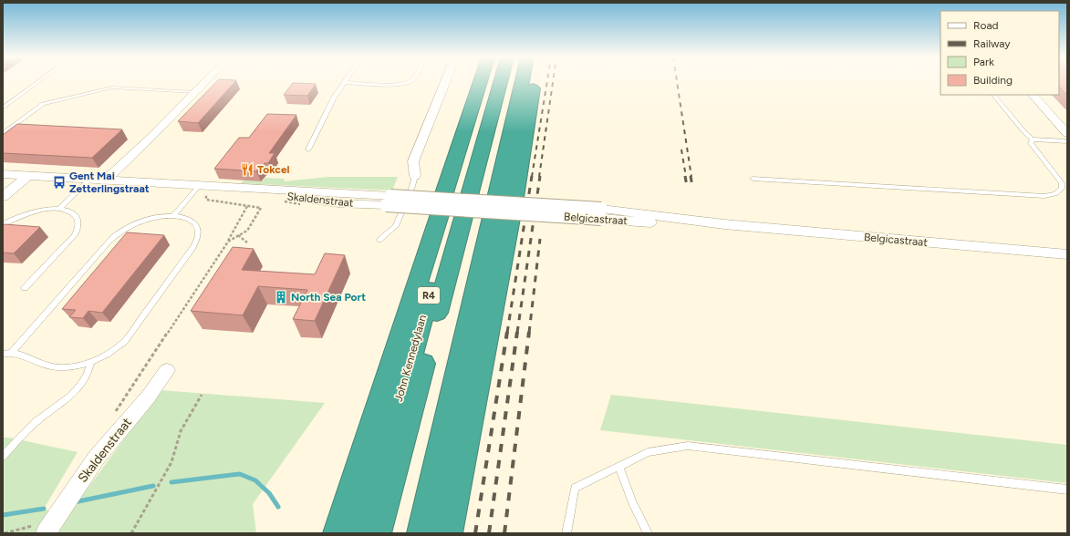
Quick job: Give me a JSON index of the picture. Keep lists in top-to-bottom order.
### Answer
{
  "streets": {
    "highway": ["R4", "John Kennedylaan"],
    "street": ["Skaldenstraat", "Belgicastraat"]
  },
  "crossings": [
    ["Skaldenstraat", "Belgicastraat"]
  ],
  "places": {
    "restaurant": ["Tokcel"],
    "bus stop": ["Gent Mai Zetterlingstraat"],
    "building": ["North Sea Port"]
  },
  "legend": [
    "Road",
    "Railway",
    "Park",
    "Building"
  ]
}
